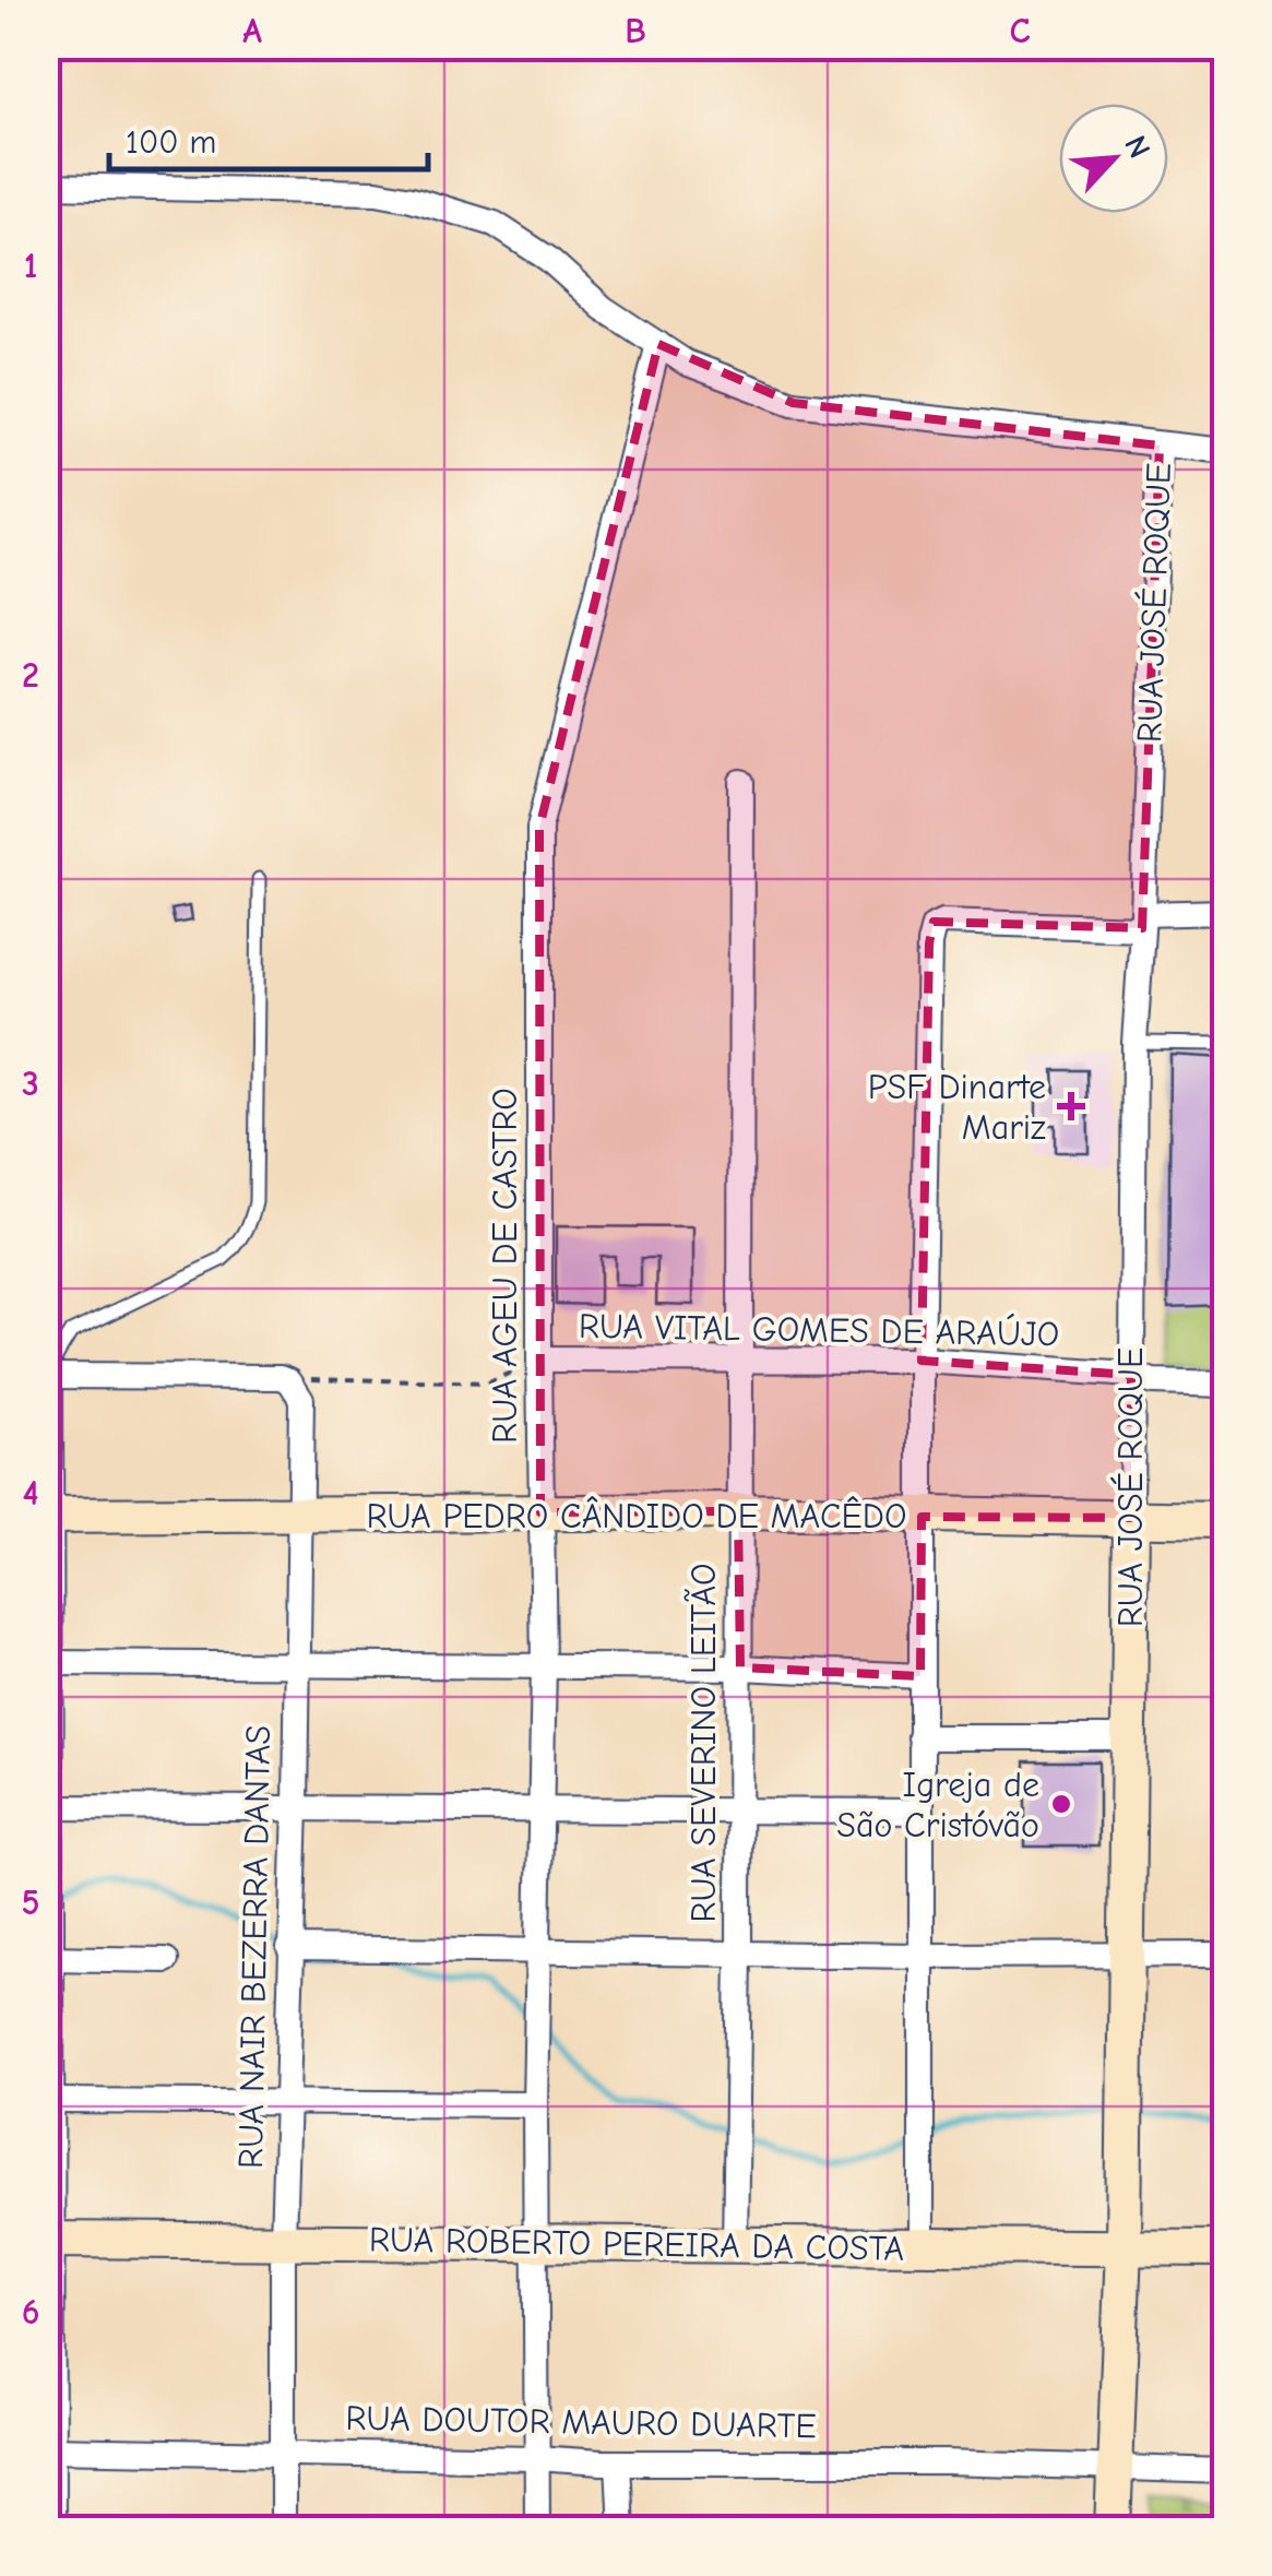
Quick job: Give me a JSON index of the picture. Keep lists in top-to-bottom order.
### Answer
{
  "streets": {
    "street": [
      "RUA JOSÉ ROQUE",
      "RUA AGEU DE CASTRO",
      "RUA VITAL GOMES DE ARAÚJO",
      "RUA PEDRO CÂNDIDO DE MACÊDO",
      "RUA SEVERINO LEITÃO",
      "RUA NAIR BEZERRA DANTAS",
      "RUA ROBERTO PEREIRA DA COSTA",
      "RUA DOUTOR MAURO DUARTE"
    ]
  },
  "crossings": [
    ["RUA JOSÉ ROQUE", "RUA VITAL GOMES DE ARAÚJO"],
    ["RUA JOSÉ ROQUE", "RUA PEDRO CÂNDIDO DE MACÊDO"],
    ["RUA JOSÉ ROQUE", "RUA ROBERTO PEREIRA DA COSTA"],
    ["RUA JOSÉ ROQUE", "RUA DOUTOR MAURO DUARTE"],
    ["RUA AGEU DE CASTRO", "RUA VITAL GOMES DE ARAÚJO"],
    ["RUA AGEU DE CASTRO", "RUA PEDRO CÂNDIDO DE MACÊDO"],
    ["RUA AGEU DE CASTRO", "RUA ROBERTO PEREIRA DA COSTA"],
    ["RUA AGEU DE CASTRO", "RUA DOUTOR MAURO DUARTE"],
    ["RUA VITAL GOMES DE ARAÚJO", "RUA SEVERINO LEITÃO"],
    ["RUA PEDRO CÂNDIDO DE MACÊDO", "RUA SEVERINO LEITÃO"],
    ["RUA PEDRO CÂNDIDO DE MACÊDO", "RUA NAIR BEZERRA DANTAS"],
    ["RUA SEVERINO LEITÃO", "RUA ROBERTO PEREIRA DA COSTA"],
    ["RUA NAIR BEZERRA DANTAS", "RUA ROBERTO PEREIRA DA COSTA"],
    ["RUA NAIR BEZERRA DANTAS", "RUA DOUTOR MAURO DUARTE"]
  ],
  "places": {
    "health": ["PSF Dinarte Mariz"],
    "other": ["Igreja de São Cristóvão"]
  },
  "scale_bar": "100 m",
  "north": "top right",
  "grid": {
    "columns": ["A", "B", "C"],
    "rows": [
      "1",
      "2",
      "3",
      "4",
      "5",
      "6"
    ]
  }
}
